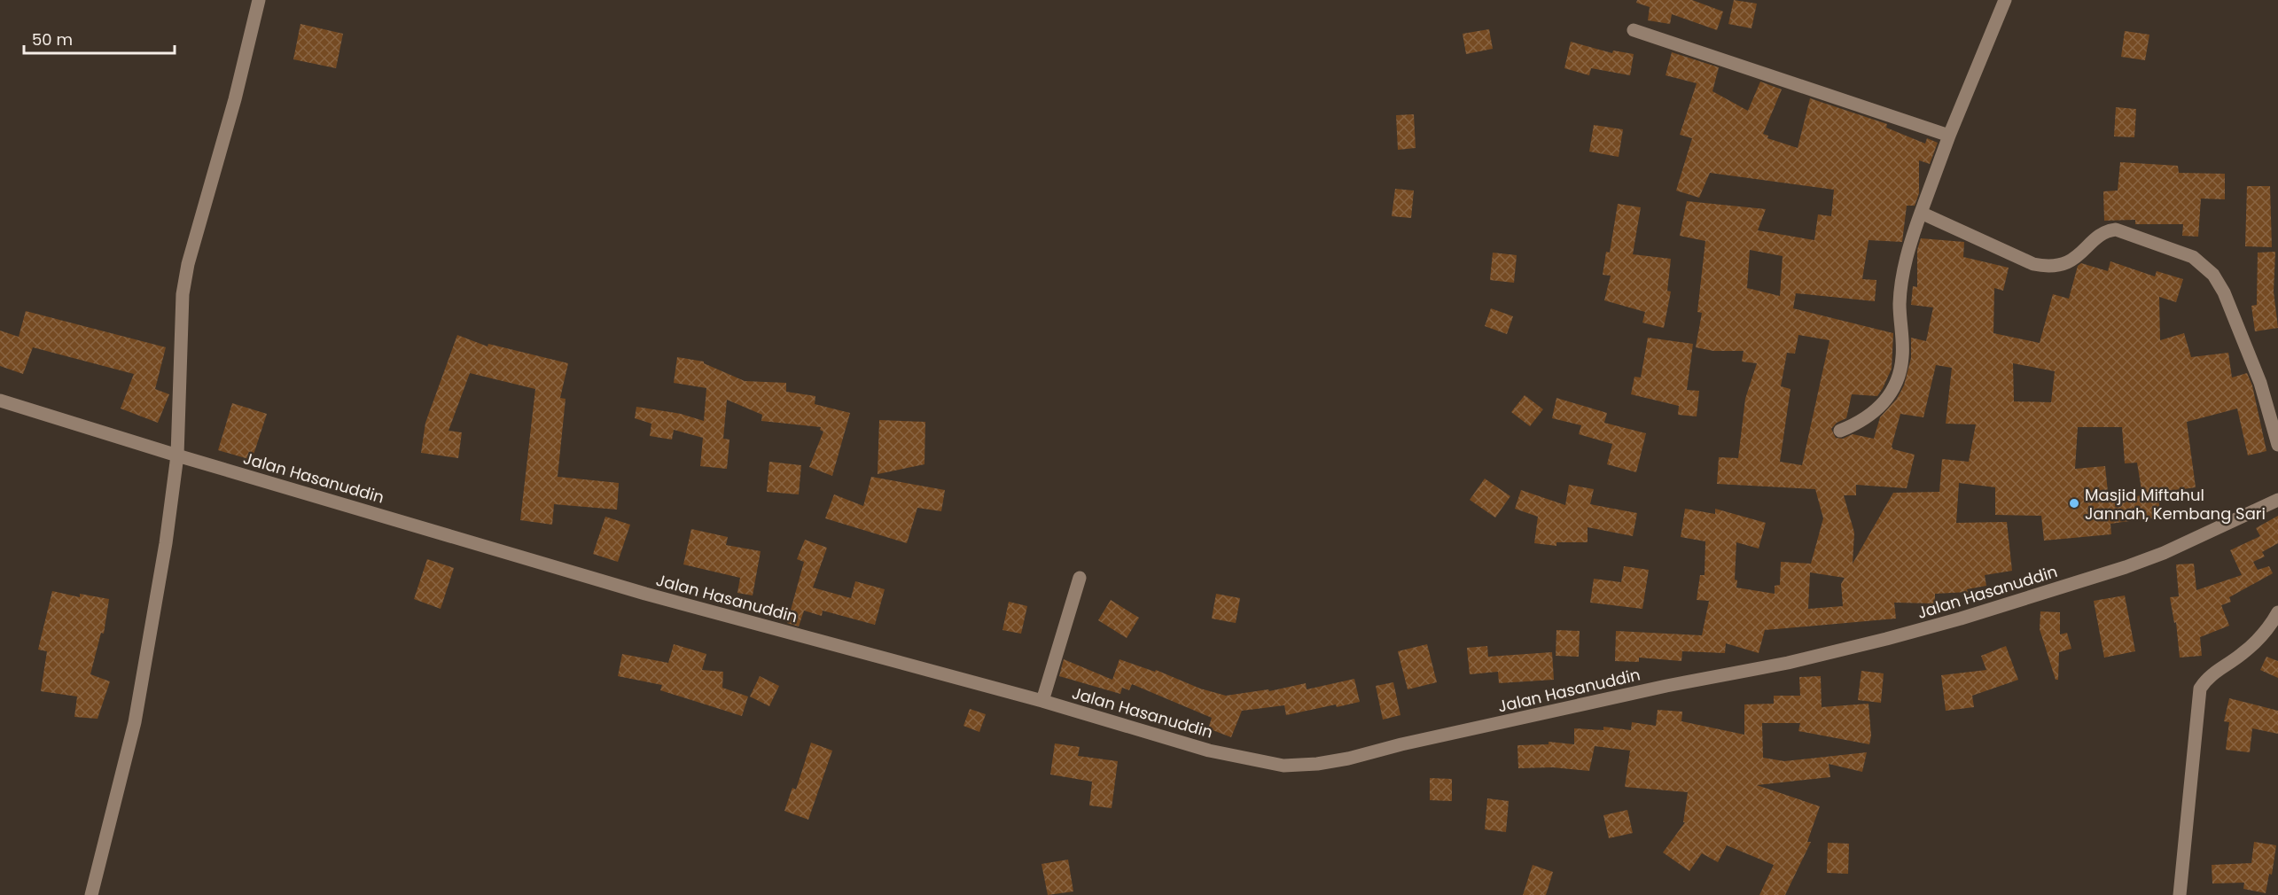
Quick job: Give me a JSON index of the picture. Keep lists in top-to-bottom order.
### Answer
{
  "streets": {
    "street": ["Jalan Hasanuddin"]
  },
  "places": ["Masjid Miftahul Jannah, Kembang Sari"],
  "scale_bar": "50 m"
}
